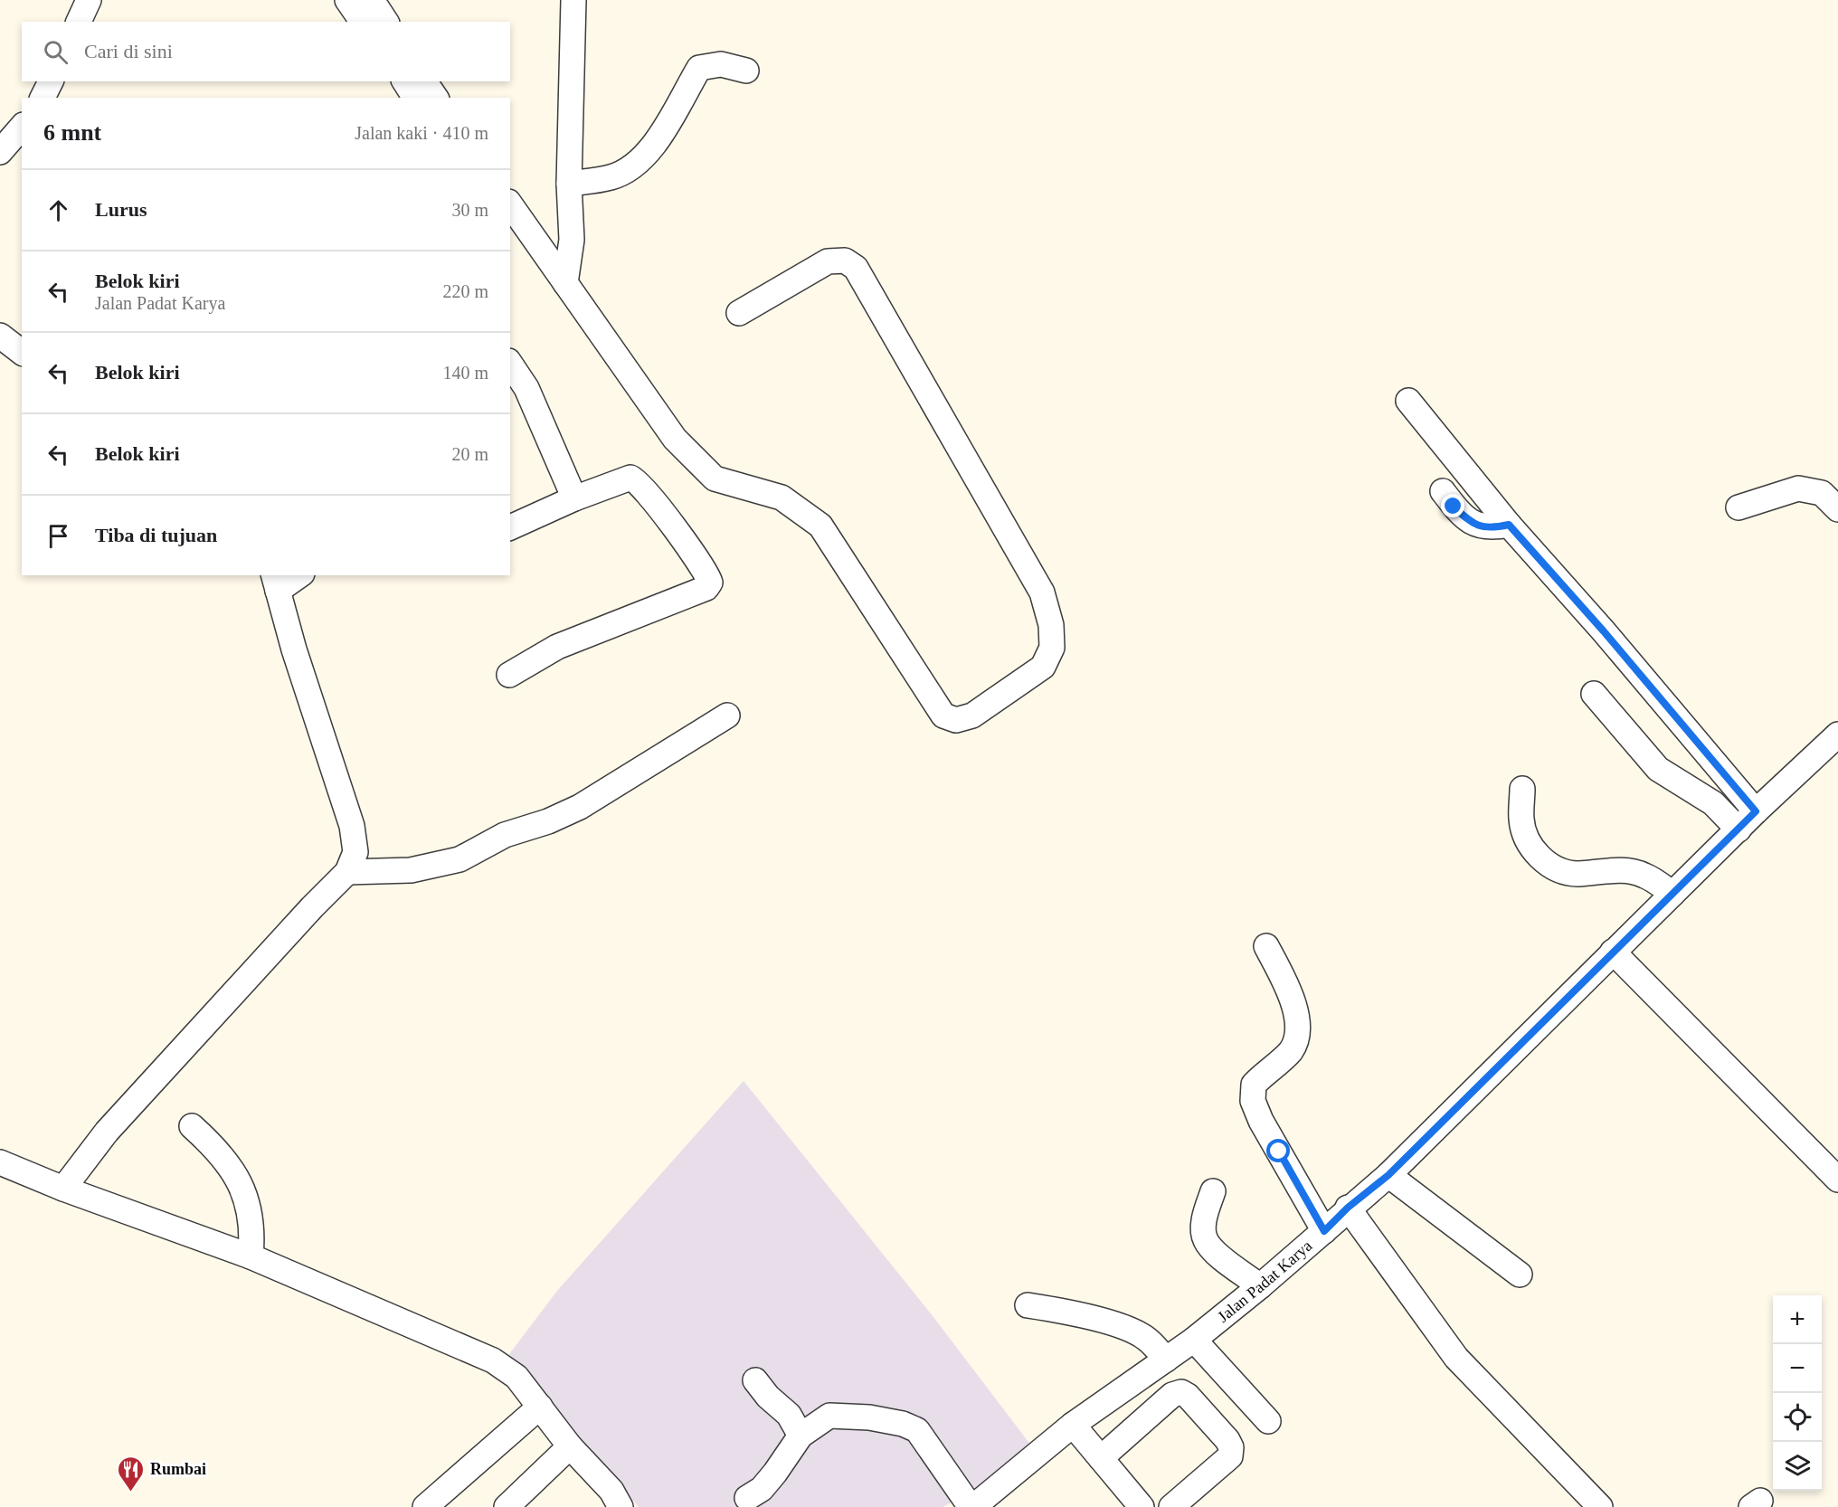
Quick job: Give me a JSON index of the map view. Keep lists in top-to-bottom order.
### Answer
{
  "streets": {
    "street": ["Jalan Padat Karya"]
  },
  "places": {
    "restaurant": ["Rumbai"]
  },
  "page": {
    "search": "Cari di sini",
    "heading": ["6 mnt", "Jalan kaki · 410 m"],
    "list": [
      ["Lurus", "30 m"],
      ["Belok kiri", "Jalan Padat Karya", "220 m"],
      ["Belok kiri", "140 m"],
      ["Belok kiri", "20 m"],
      "Tiba di tujuan"
    ],
    "map_buttons": ["+", "−"]
  }
}
